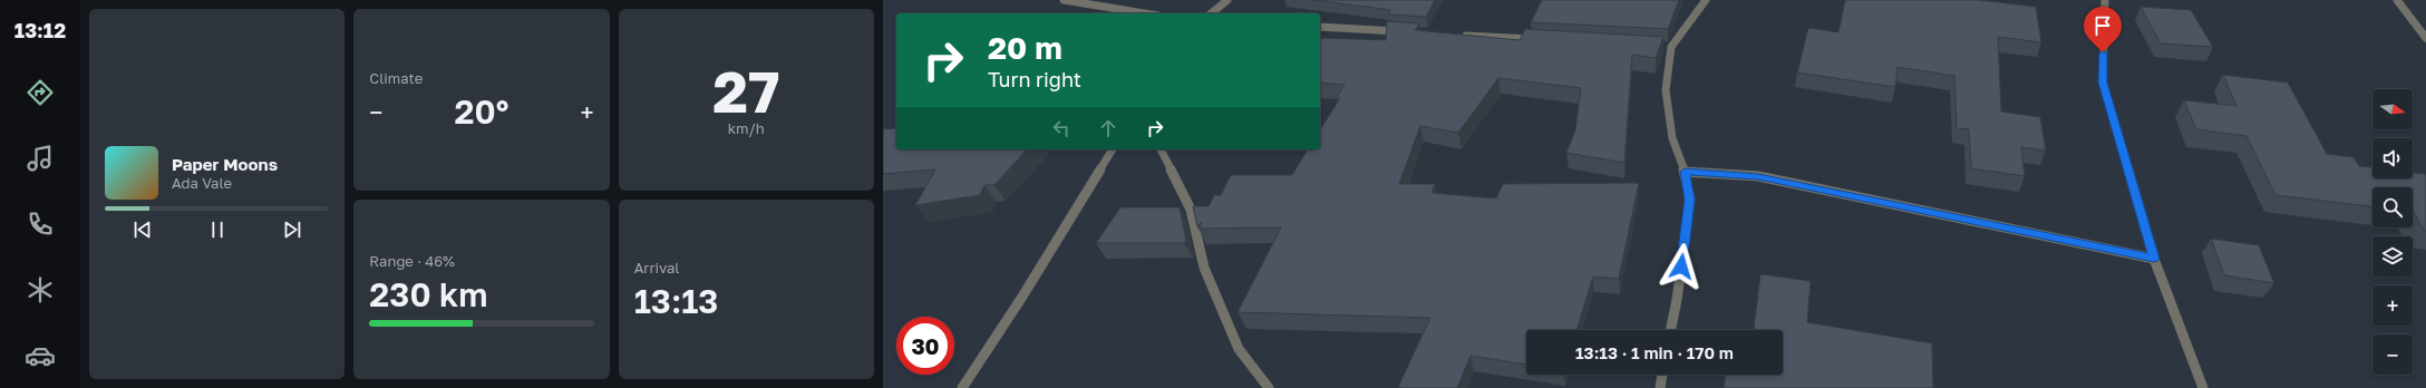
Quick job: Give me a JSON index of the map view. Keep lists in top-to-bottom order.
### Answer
{
  "north": "right",
  "page": {
    "tabs": "13:12",
    "tile": [
      "Climate",
      ["27", "km/h"],
      ["Range · 46%", "230 km"],
      ["Arrival", "13:13"]
    ],
    "turn": ["20 m", "Turn right"],
    "map_buttons": ["+", "−"],
    "heat": ["−", "20°", "+"],
    "song": ["Paper Moons", "Ada Vale"],
    "limit": "30",
    "trip": "13:13 · 1 min · 170 m"
  }
}
